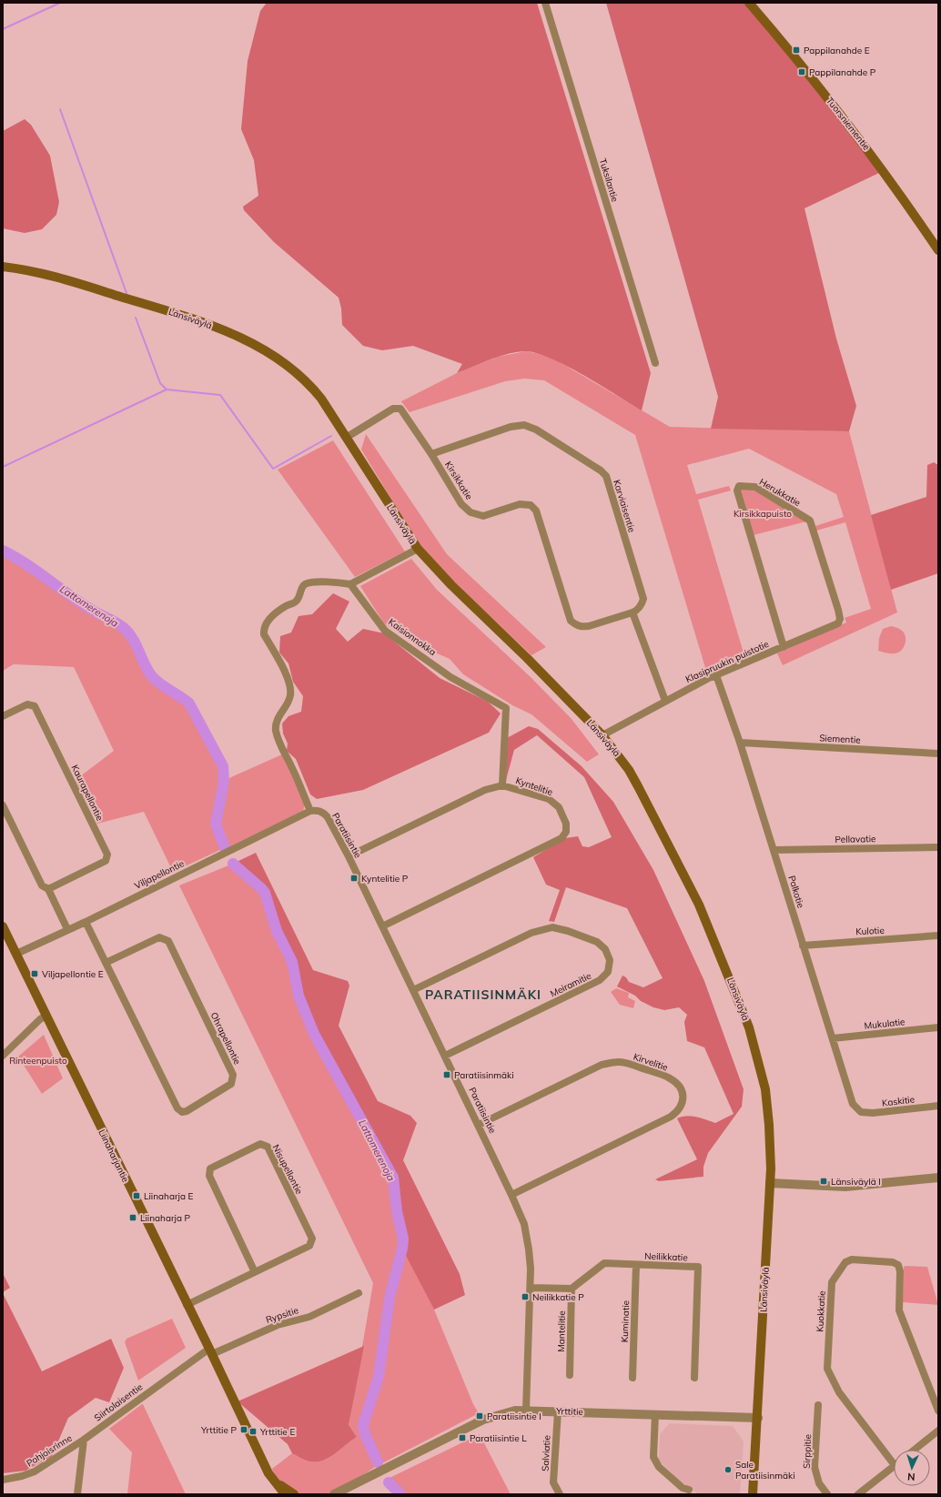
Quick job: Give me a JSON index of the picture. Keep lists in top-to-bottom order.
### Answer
{
  "streets": {
    "main road": ["Tuorsniementie", "Länsiväylä", "Liinaharjantie"],
    "street": [
      "Tuksilantie",
      "Kirsikkatie",
      "Herukkatie",
      "Karviaisentie",
      "Kaisionnokka",
      "Klasipruukin puistotie",
      "Siementie",
      "Kyntelitie",
      "Kaurapellontie",
      "Paratiisintie",
      "Pellavatie",
      "Viljapellontie",
      "Palkotie",
      "Kulotie",
      "Meiramitie",
      "Mukulatie",
      "Ohrapellontie",
      "Kirvelitie",
      "Kaskitie",
      "Nisupellontie",
      "Neilikkatie",
      "Kuokkatie",
      "Rypsitie",
      "Kuminatie",
      "Mantelitie",
      "Siirtolaisentie",
      "Yrttitie",
      "Pohjoisrinne",
      "Sirppitie",
      "Salviatie"
    ]
  },
  "crossings": [
    ["Länsiväylä", "Kirsikkatie"],
    ["Länsiväylä", "Klasipruukin puistotie"],
    ["Länsiväylä", "Yrttitie"],
    ["Kirsikkatie", "Karviaisentie"],
    ["Herukkatie", "Klasipruukin puistotie"],
    ["Kaisionnokka", "Kyntelitie"],
    ["Klasipruukin puistotie", "Palkotie"],
    ["Siementie", "Palkotie"],
    ["Kyntelitie", "Paratiisintie"],
    ["Paratiisintie", "Viljapellontie"],
    ["Paratiisintie", "Meiramitie"],
    ["Paratiisintie", "Kirvelitie"],
    ["Paratiisintie", "Yrttitie"],
    ["Pellavatie", "Palkotie"],
    ["Viljapellontie", "Ohrapellontie"],
    ["Viljapellontie", "Liinaharjantie"],
    ["Palkotie", "Kulotie"],
    ["Palkotie", "Mukulatie"],
    ["Palkotie", "Kaskitie"],
    ["Liinaharjantie", "Nisupellontie"],
    ["Liinaharjantie", "Rypsitie"],
    ["Liinaharjantie", "Siirtolaisentie"],
    ["Neilikkatie", "Kuminatie"],
    ["Neilikkatie", "Mantelitie"],
    ["Rypsitie", "Siirtolaisentie"],
    ["Siirtolaisentie", "Pohjoisrinne"],
    ["Yrttitie", "Salviatie"]
  ],
  "districts": ["PARATIISINMÄKI"],
  "water": ["Lattomerenoja"],
  "parks": ["Kirsikkapuisto", "Rinteenpuisto"],
  "places": {
    "transit": [
      "Pappilanahde E",
      "Pappilanahde P",
      "Kyntelitie P",
      "Viljapellontie E",
      "Paratiisinmäki",
      "Länsiväylä I",
      "Liinaharja E",
      "Liinaharja P",
      "Neilikkatie P",
      "Paratiisintie I",
      "Yrttitie P",
      "Yrttitie E",
      "Paratiisintie L"
    ],
    "other": ["Sale Paratiisinmäki"]
  },
  "north": "bottom"
}
